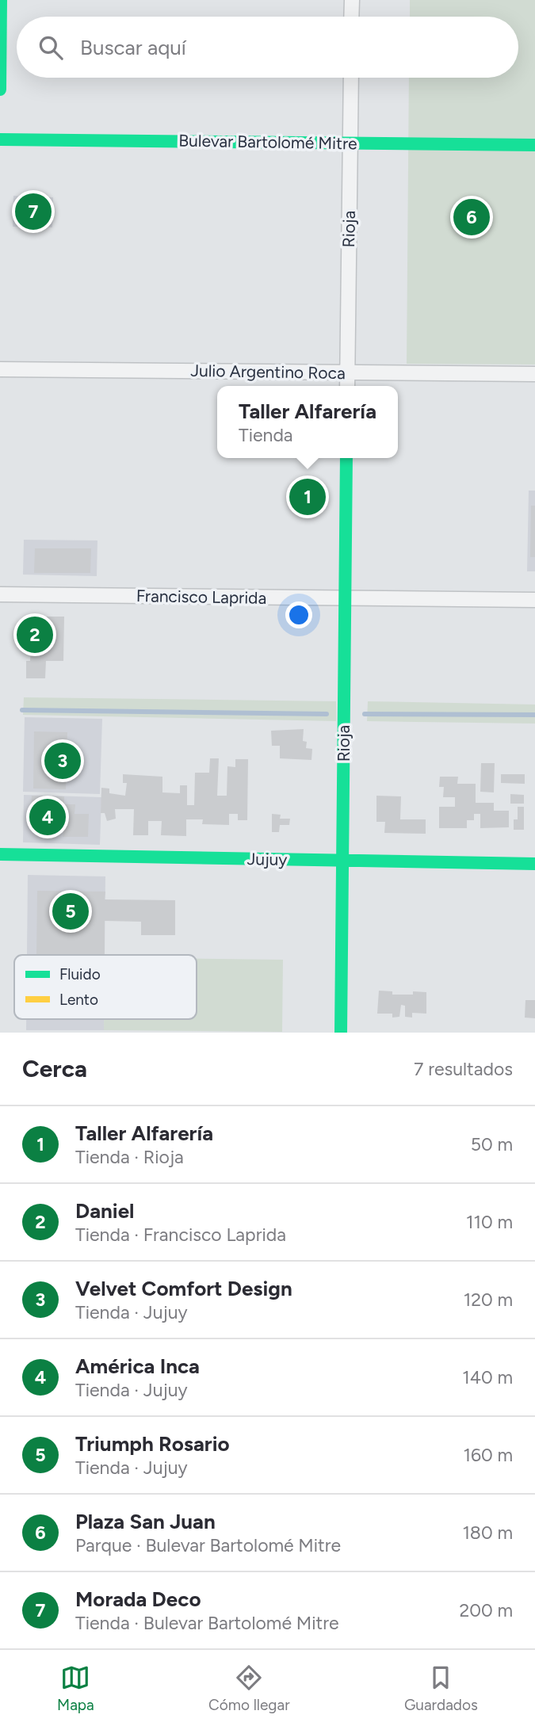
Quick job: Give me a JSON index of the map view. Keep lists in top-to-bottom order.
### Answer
{
  "streets": {
    "street": [
      "Bulevar Bartolomé Mitre",
      "Rioja",
      "Julio Argentino Roca",
      "Francisco Laprida",
      "Jujuy"
    ]
  },
  "crossings": [
    ["Bulevar Bartolomé Mitre", "Rioja"],
    ["Rioja", "Julio Argentino Roca"],
    ["Rioja", "Francisco Laprida"],
    ["Rioja", "Jujuy"]
  ],
  "legend": ["Fluido", "Lento"],
  "page": {
    "search": "Buscar aquí",
    "pins": [
      "7",
      "6",
      "1",
      "2",
      "3",
      "4",
      "5"
    ],
    "popup": ["Taller Alfarería", "Tienda"],
    "heading": ["Cerca", "7 resultados"],
    "list": [
      {
        "mark": "1",
        "name": "Taller Alfarería",
        "note": "Tienda · Rioja",
        "value": "50 m"
      },
      {
        "mark": "2",
        "name": "Daniel",
        "note": "Tienda · Francisco Laprida",
        "value": "110 m"
      },
      {
        "mark": "3",
        "name": "Velvet Comfort Design",
        "note": "Tienda · Jujuy",
        "value": "120 m"
      },
      {
        "mark": "4",
        "name": "América Inca",
        "note": "Tienda · Jujuy",
        "value": "140 m"
      },
      {
        "mark": "5",
        "name": "Triumph Rosario",
        "note": "Tienda · Jujuy",
        "value": "160 m"
      },
      {
        "mark": "6",
        "name": "Plaza San Juan",
        "note": "Parque · Bulevar Bartolomé Mitre",
        "value": "180 m"
      },
      {
        "mark": "7",
        "name": "Morada Deco",
        "note": "Tienda · Bulevar Bartolomé Mitre",
        "value": "200 m"
      }
    ],
    "nav": ["Mapa", "Cómo llegar", "Guardados"]
  }
}
